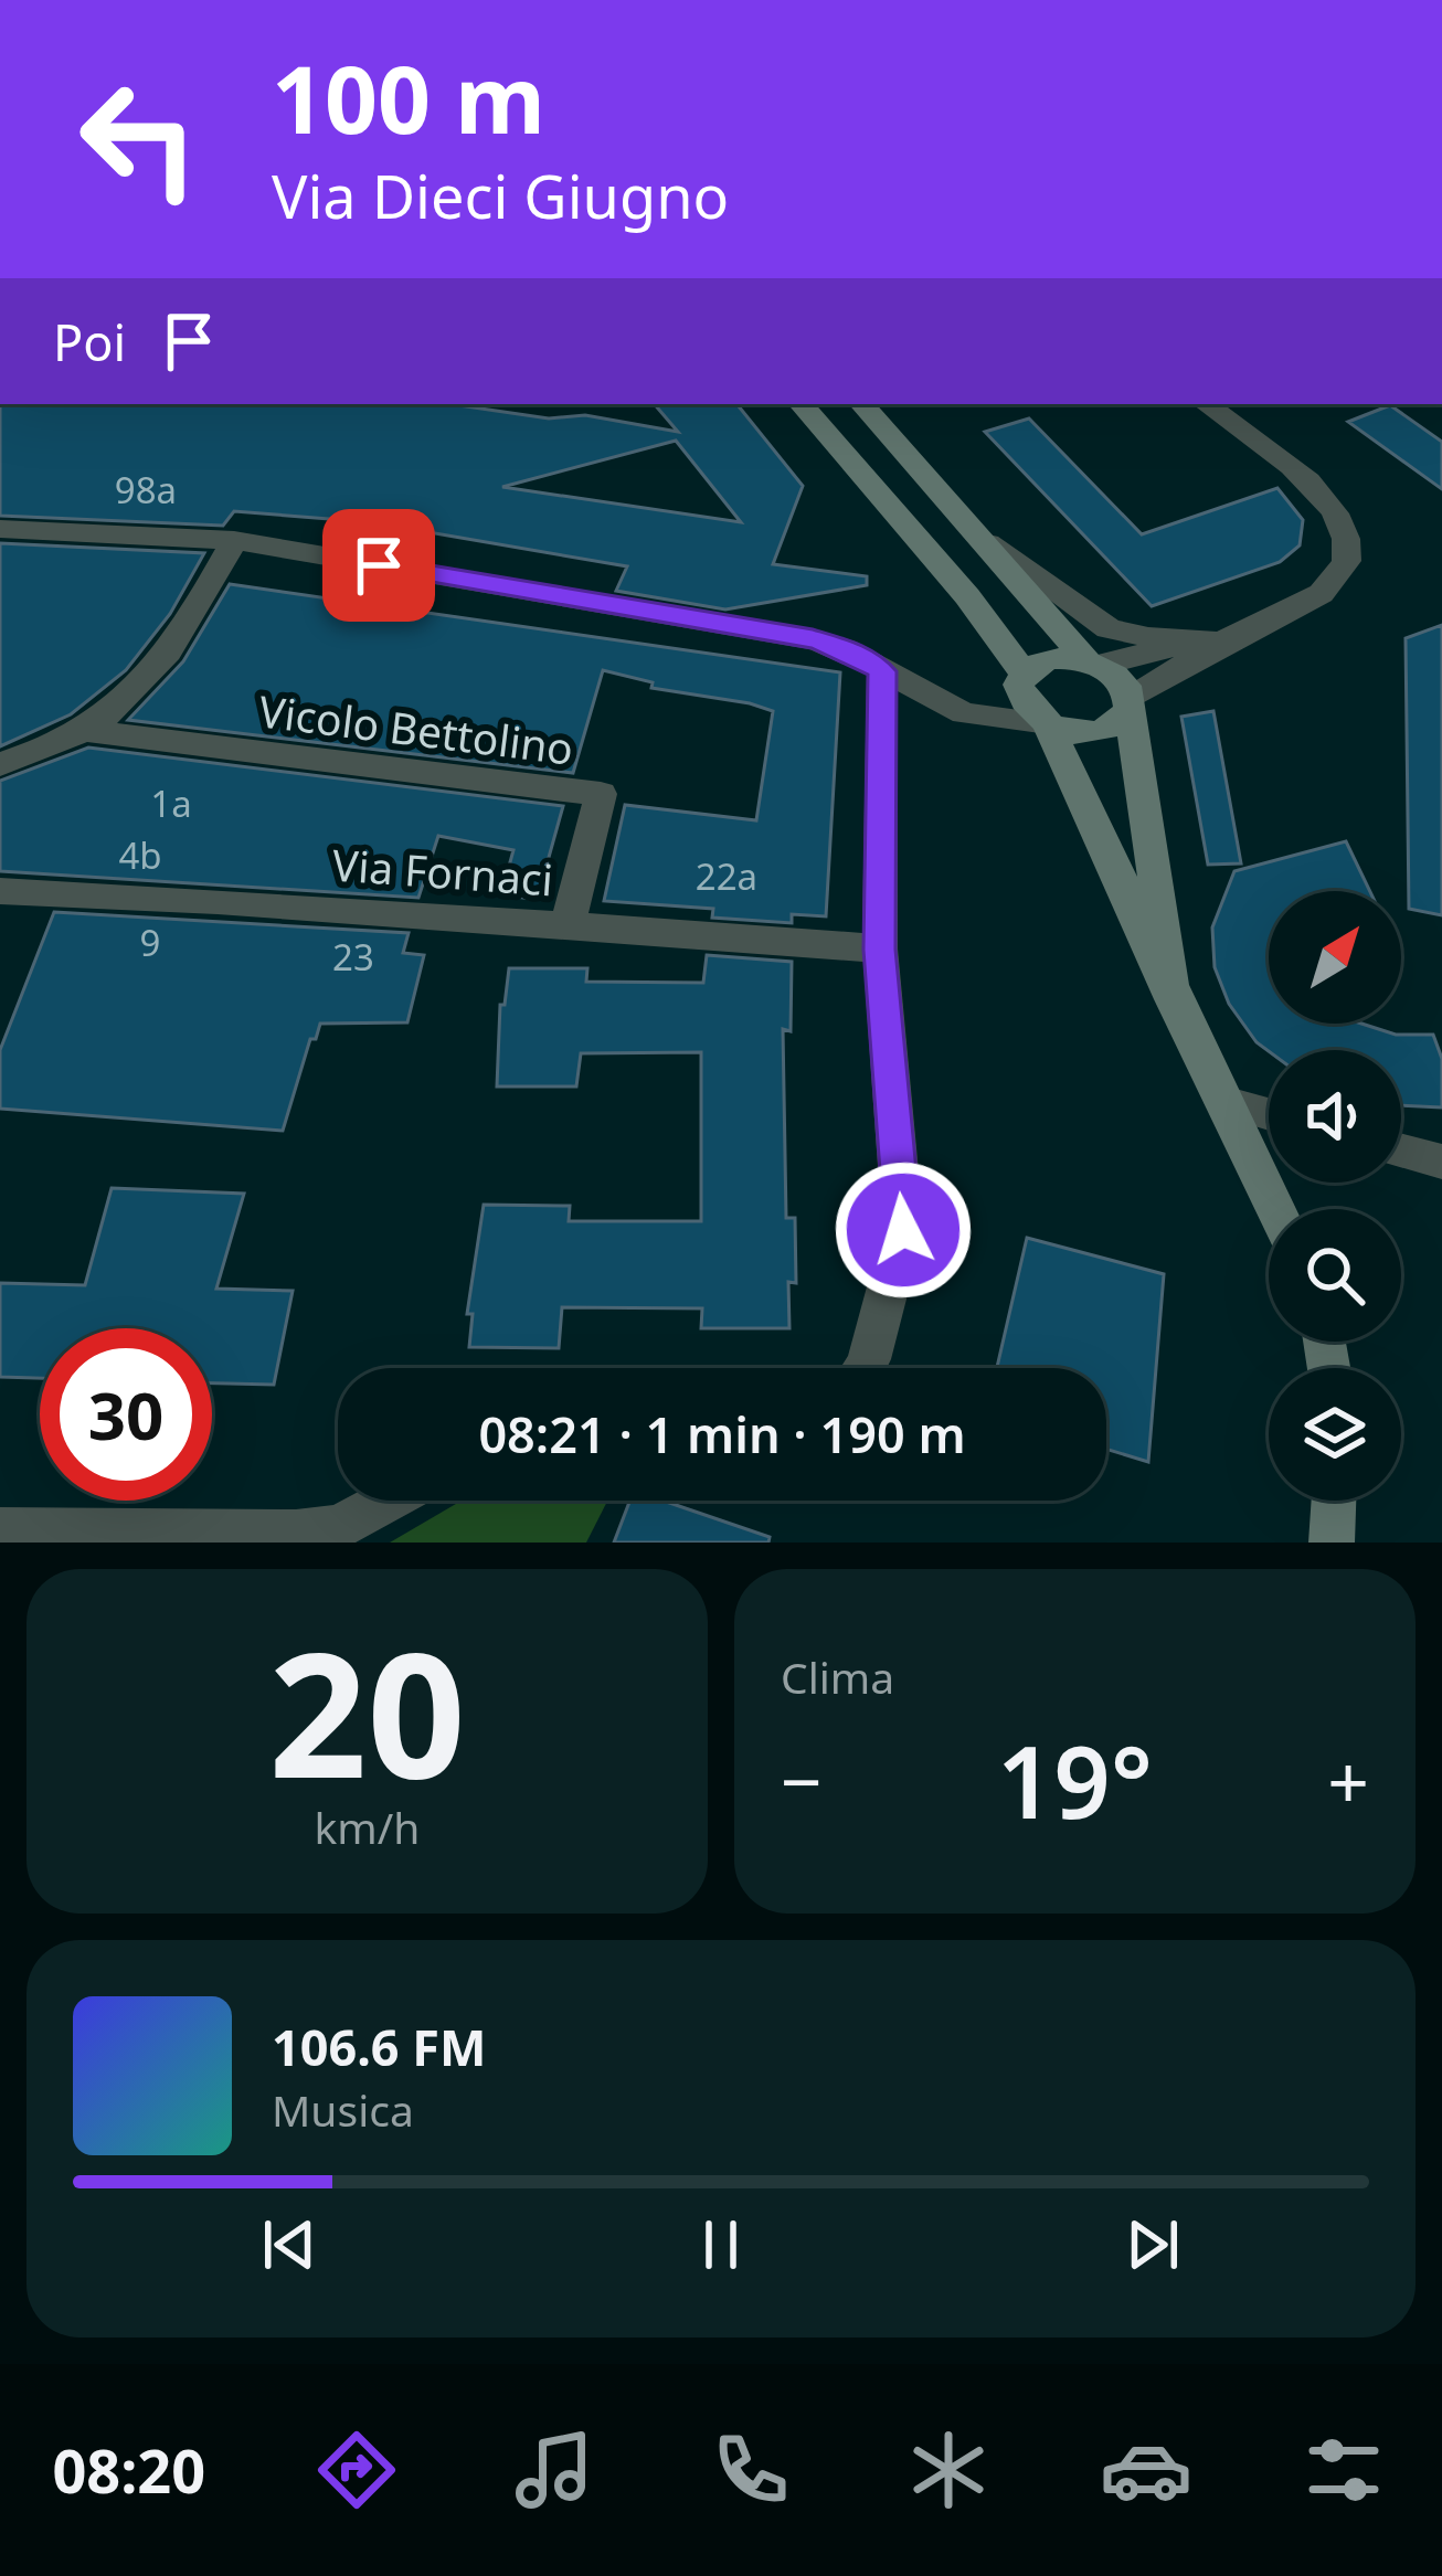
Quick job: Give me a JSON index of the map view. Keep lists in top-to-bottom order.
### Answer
{
  "streets": {
    "street": ["Vicolo Bettolino", "Via Fornaci"]
  },
  "crossings": [
    ["Vicolo Bettolino", "Via Fornaci"]
  ],
  "house_numbers": [
    "98a",
    "1a",
    "4b",
    "22a",
    "9",
    "23"
  ],
  "north": "top right",
  "page": {
    "turn": ["100 m", "Via Dieci Giugno"],
    "then": "Poi",
    "limit": "30",
    "trip": "08:21 · 1 min · 190 m",
    "tile": [
      ["20", "km/h"],
      "Clima"
    ],
    "heat": ["−", "19°", "+"],
    "song": ["106.6 FM", "Musica"],
    "tabs": "08:20"
  }
}
